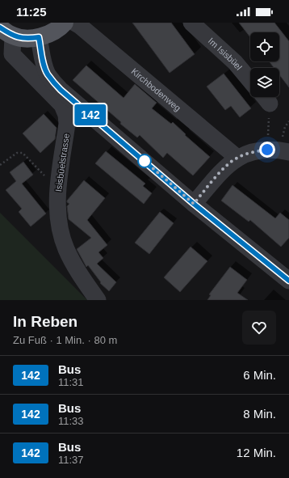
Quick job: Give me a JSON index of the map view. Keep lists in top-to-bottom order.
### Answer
{
  "streets": {
    "street": ["Im Isisbüel", "Kirchbodenweg", "Isisbüelstrasse"]
  },
  "lines": ["bus line 142"],
  "page": {
    "status": "11:25",
    "on_map": "142",
    "heading": ["In Reben", "Zu Fuß · 1 Min. · 80 m"],
    "list": [
      {
        "mark": "142",
        "name": "Bus",
        "note": "11:31",
        "value": "6 Min."
      },
      {
        "mark": "142",
        "name": "Bus",
        "note": "11:33",
        "value": "8 Min."
      },
      {
        "mark": "142",
        "name": "Bus",
        "note": "11:37",
        "value": "12 Min."
      }
    ]
  }
}
